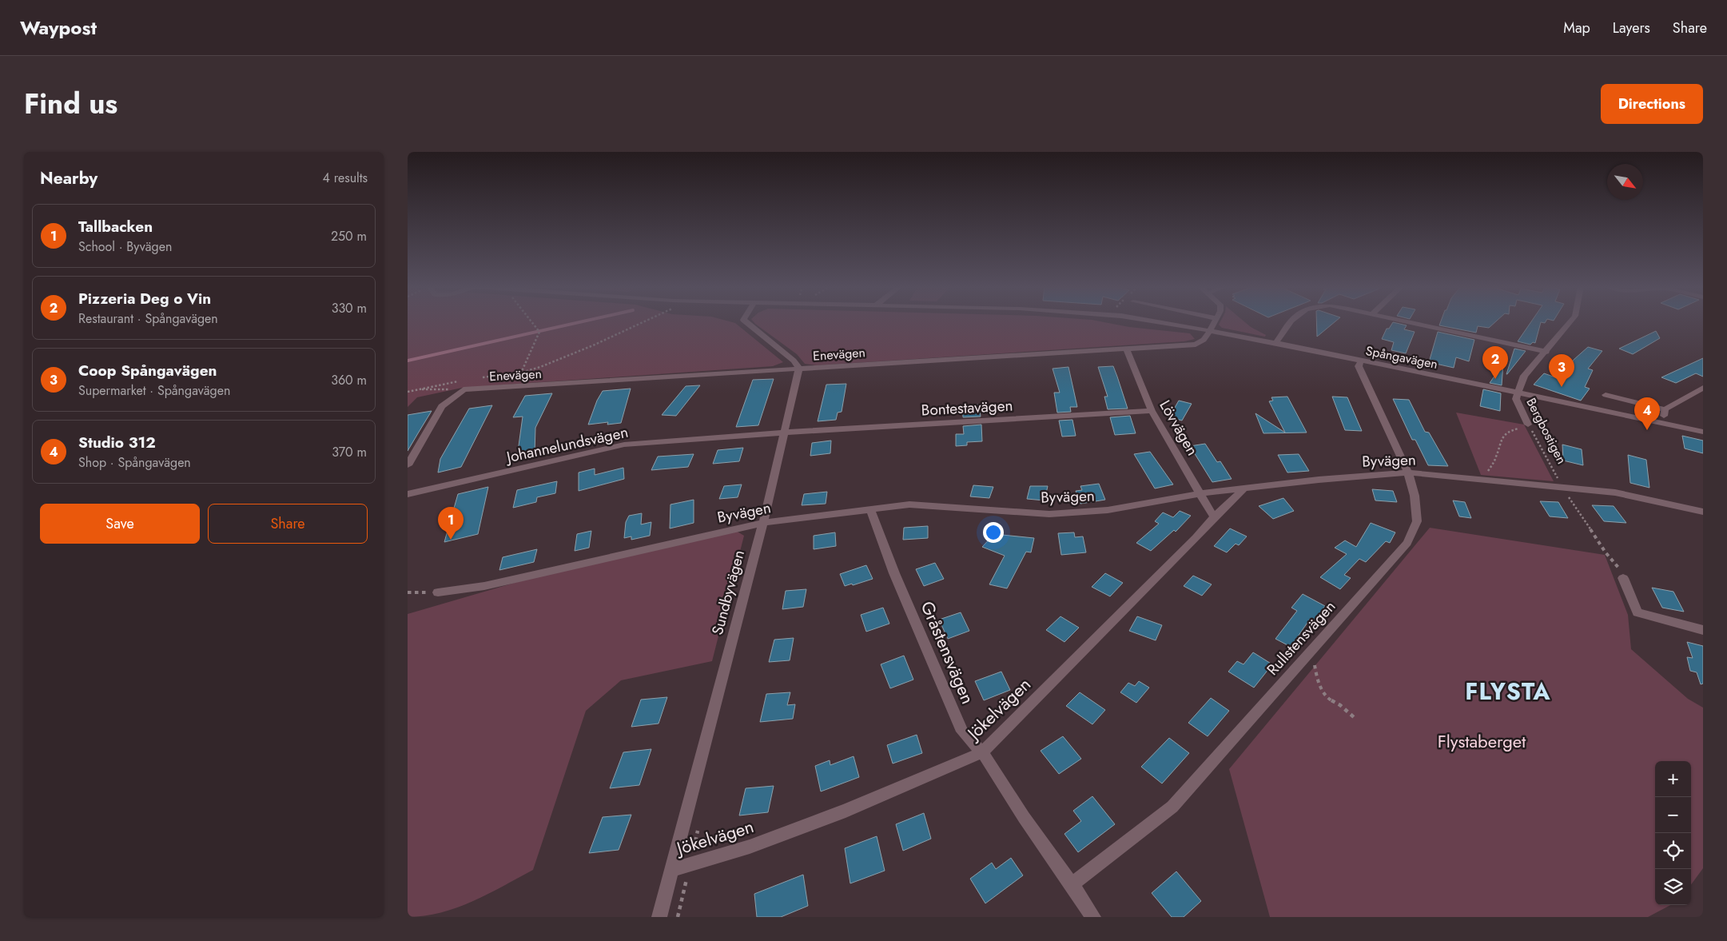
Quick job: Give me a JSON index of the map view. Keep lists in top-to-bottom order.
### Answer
{
  "streets": {
    "street": [
      "Enevägen",
      "Spångavägen",
      "Bontestavägen",
      "Lövvägen",
      "Bergbostigen",
      "Johannelundsvägen",
      "Byvägen",
      "Sundbyvägen",
      "Rullstensvägen",
      "Gråstensvägen",
      "Jökelvägen"
    ]
  },
  "crossings": [
    ["Enevägen", "Spångavägen"],
    ["Enevägen", "Lövvägen"],
    ["Enevägen", "Sundbyvägen"],
    ["Spångavägen", "Bergbostigen"],
    ["Spångavägen", "Rullstensvägen"],
    ["Bontestavägen", "Lövvägen"],
    ["Bontestavägen", "Johannelundsvägen"],
    ["Bontestavägen", "Sundbyvägen"],
    ["Lövvägen", "Byvägen"],
    ["Lövvägen", "Jökelvägen"],
    ["Bergbostigen", "Byvägen"],
    ["Johannelundsvägen", "Sundbyvägen"],
    ["Byvägen", "Sundbyvägen"],
    ["Byvägen", "Rullstensvägen"],
    ["Byvägen", "Gråstensvägen"],
    ["Byvägen", "Jökelvägen"],
    ["Sundbyvägen", "Jökelvägen"],
    ["Rullstensvägen", "Gråstensvägen"],
    ["Gråstensvägen", "Jökelvägen"]
  ],
  "districts": ["FLYSTA"],
  "parks": ["Flystaberget"],
  "north": "bottom right",
  "page": {
    "header": "Waypost",
    "nav": ["Map", "Layers", "Share"],
    "title": "Find us",
    "buttons": [
      "Directions",
      ["Save", "Share"]
    ],
    "heading": ["Nearby", "4 results"],
    "list": [
      {
        "mark": "1",
        "name": "Tallbacken",
        "note": "School · Byvägen",
        "value": "250 m"
      },
      {
        "mark": "2",
        "name": "Pizzeria Deg o Vin",
        "note": "Restaurant · Spångavägen",
        "value": "330 m"
      },
      {
        "mark": "3",
        "name": "Coop Spångavägen",
        "note": "Supermarket · Spångavägen",
        "value": "360 m"
      },
      {
        "mark": "4",
        "name": "Studio 312",
        "note": "Shop · Spångavägen",
        "value": "370 m"
      }
    ],
    "pins": [
      "2",
      "3",
      "4",
      "1"
    ],
    "map_buttons": ["+", "−"]
  }
}
